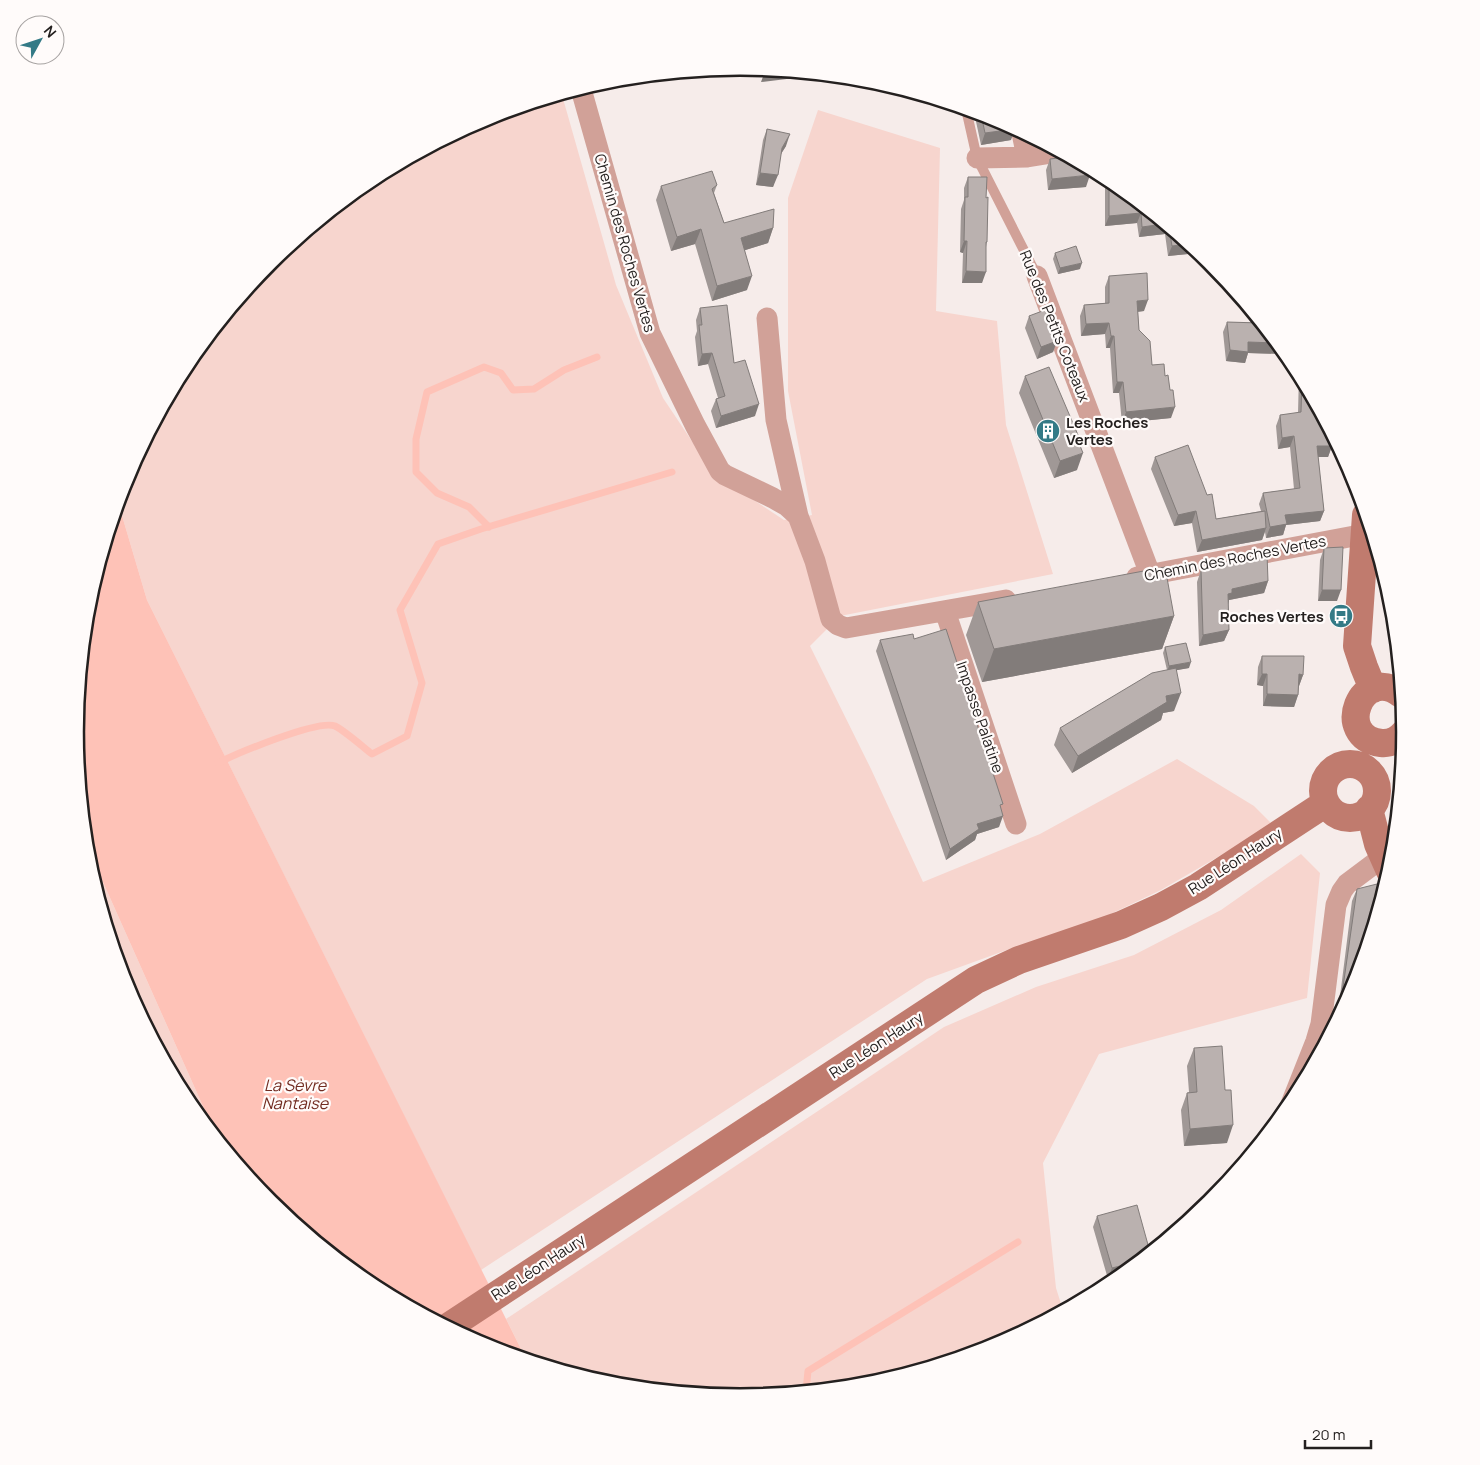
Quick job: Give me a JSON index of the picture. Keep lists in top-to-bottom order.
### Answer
{
  "streets": {
    "street": [
      "Chemin des Roches Vertes",
      "Rue des Petits Coteaux",
      "Impasse Palatine",
      "Rue Léon Haury"
    ]
  },
  "crossings": [
    ["Chemin des Roches Vertes", "Rue des Petits Coteaux"]
  ],
  "water": ["La Sèvre Nantaise"],
  "places": {
    "building": ["Les Roches Vertes"],
    "bus stop": ["Roches Vertes"]
  },
  "scale_bar": "20 m",
  "north": "top right"
}
